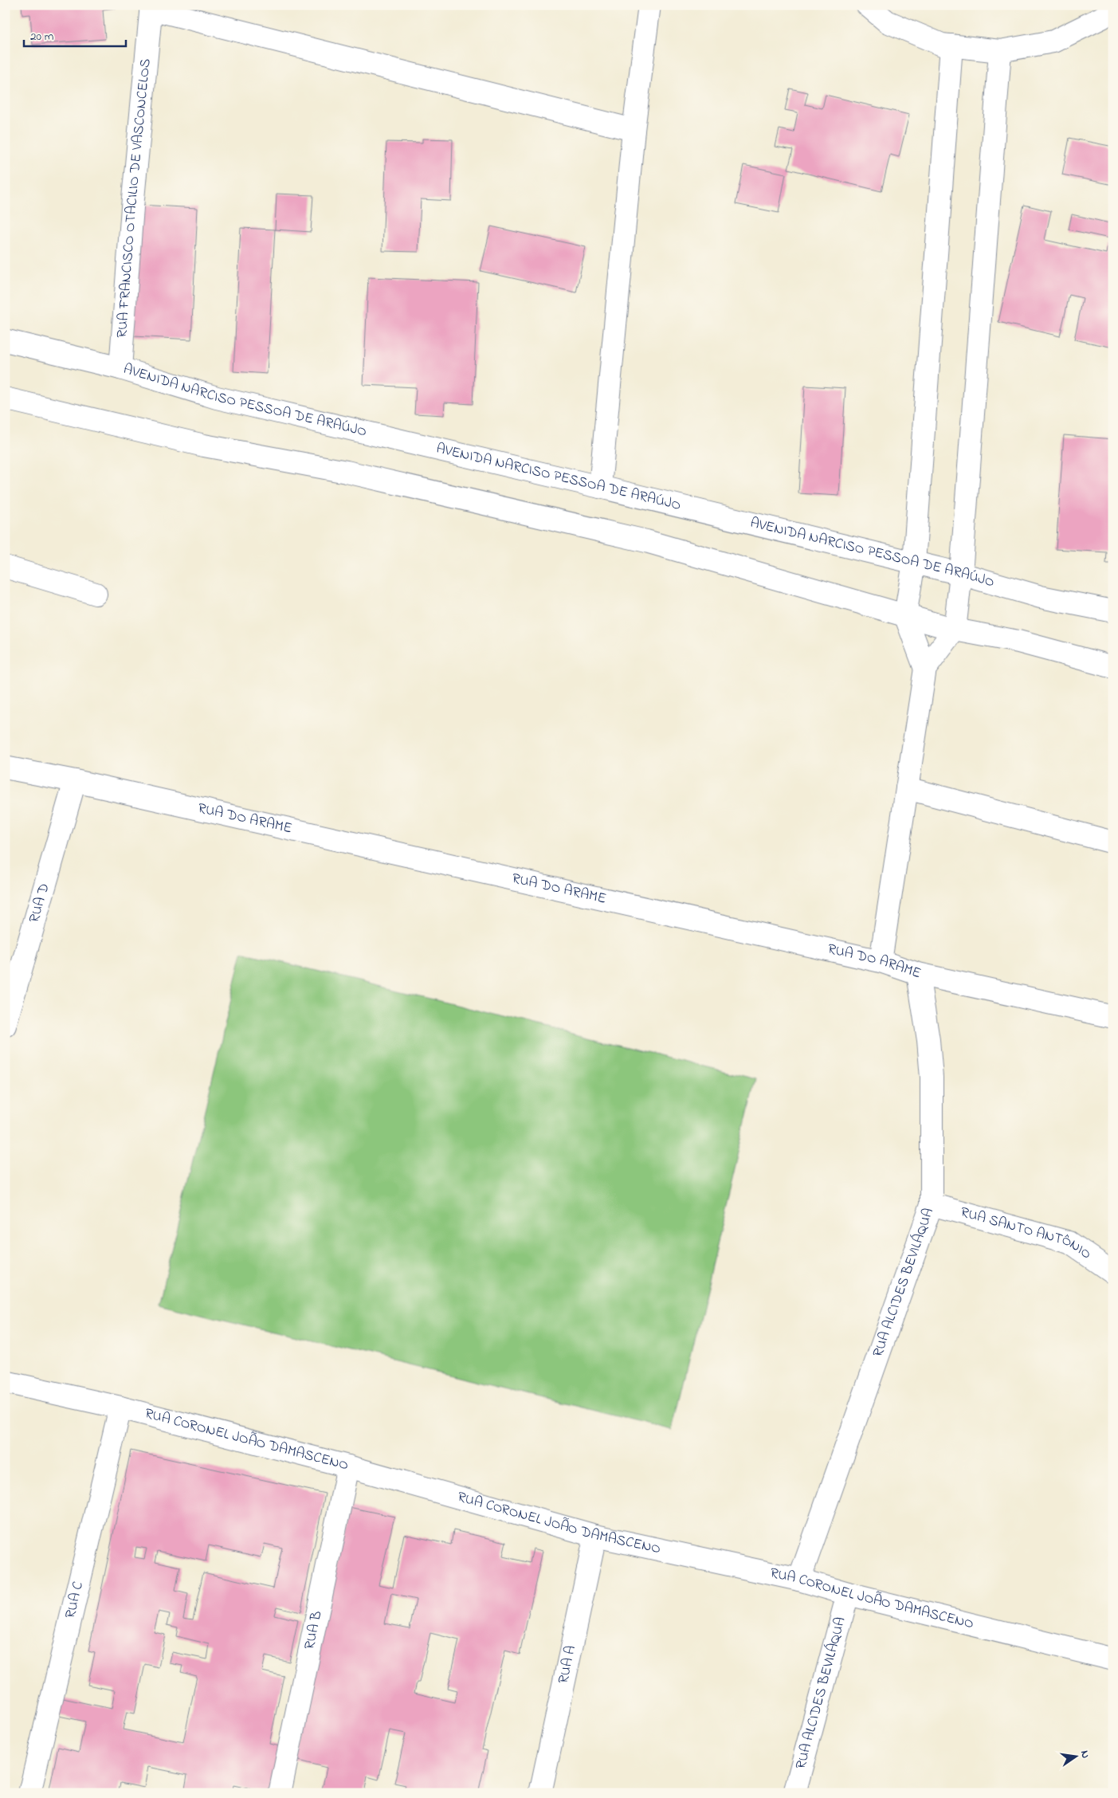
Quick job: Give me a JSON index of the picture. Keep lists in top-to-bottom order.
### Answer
{
  "streets": {
    "street": [
      "RUA FRANCISCO OTACILIO DE VASCONCELOS",
      "AVENIDA NARCISO PESSOA DE ARAÚJO",
      "RUA DO ARAME",
      "RUA D",
      "RUA SANTO ANTÔNIO",
      "RUA ALCIDES BEVILÁQUA",
      "RUA CORONEL JOÃO DAMASCENO",
      "RUA C",
      "RUA B",
      "RUA A"
    ]
  },
  "crossings": [
    ["RUA FRANCISCO OTACILIO DE VASCONCELOS", "AVENIDA NARCISO PESSOA DE ARAÚJO"],
    ["RUA DO ARAME", "RUA D"],
    ["RUA DO ARAME", "RUA ALCIDES BEVILÁQUA"],
    ["RUA SANTO ANTÔNIO", "RUA ALCIDES BEVILÁQUA"],
    ["RUA ALCIDES BEVILÁQUA", "RUA CORONEL JOÃO DAMASCENO"],
    ["RUA CORONEL JOÃO DAMASCENO", "RUA C"],
    ["RUA CORONEL JOÃO DAMASCENO", "RUA B"],
    ["RUA CORONEL JOÃO DAMASCENO", "RUA A"]
  ],
  "scale_bar": "20 m",
  "north": "right"
}
